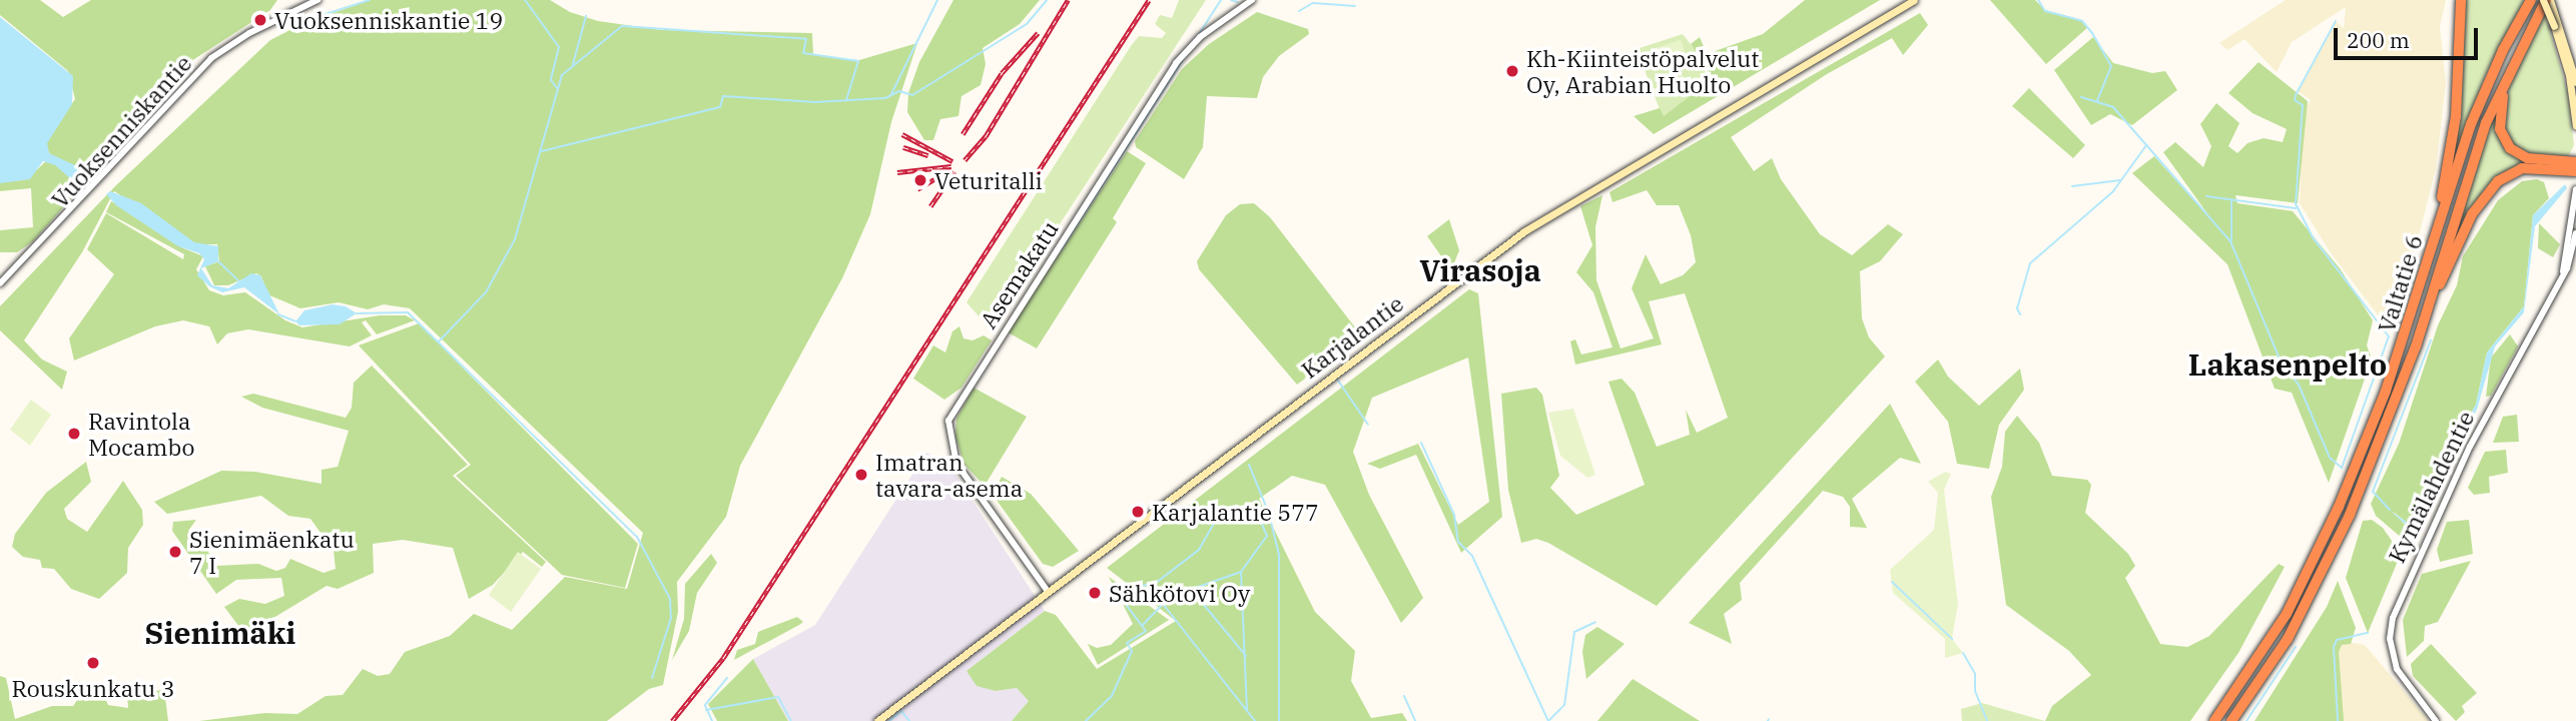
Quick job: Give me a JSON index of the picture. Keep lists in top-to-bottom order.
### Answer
{
  "streets": {
    "highway": ["Valtatie 6"],
    "main road": ["Karjalantie"],
    "street": ["Vuoksenniskantie", "Asemakatu", "Kymälahdentie"]
  },
  "crossings": [
    ["Asemakatu", "Karjalantie"]
  ],
  "districts": ["Virasoja", "Lakasenpelto", "Sienimäki"],
  "places": [
    "Vuoksenniskantie 19",
    "Kh-Kiinteistöpalvelut Oy, Arabian Huolto",
    "Veturitalli",
    "Ravintola Mocambo",
    "Imatran tavara-asema",
    "Karjalantie 577",
    "Sienimäenkatu 7 I",
    "Sähkötovi Oy",
    "Rouskunkatu 3"
  ],
  "scale_bar": "200 m"
}
